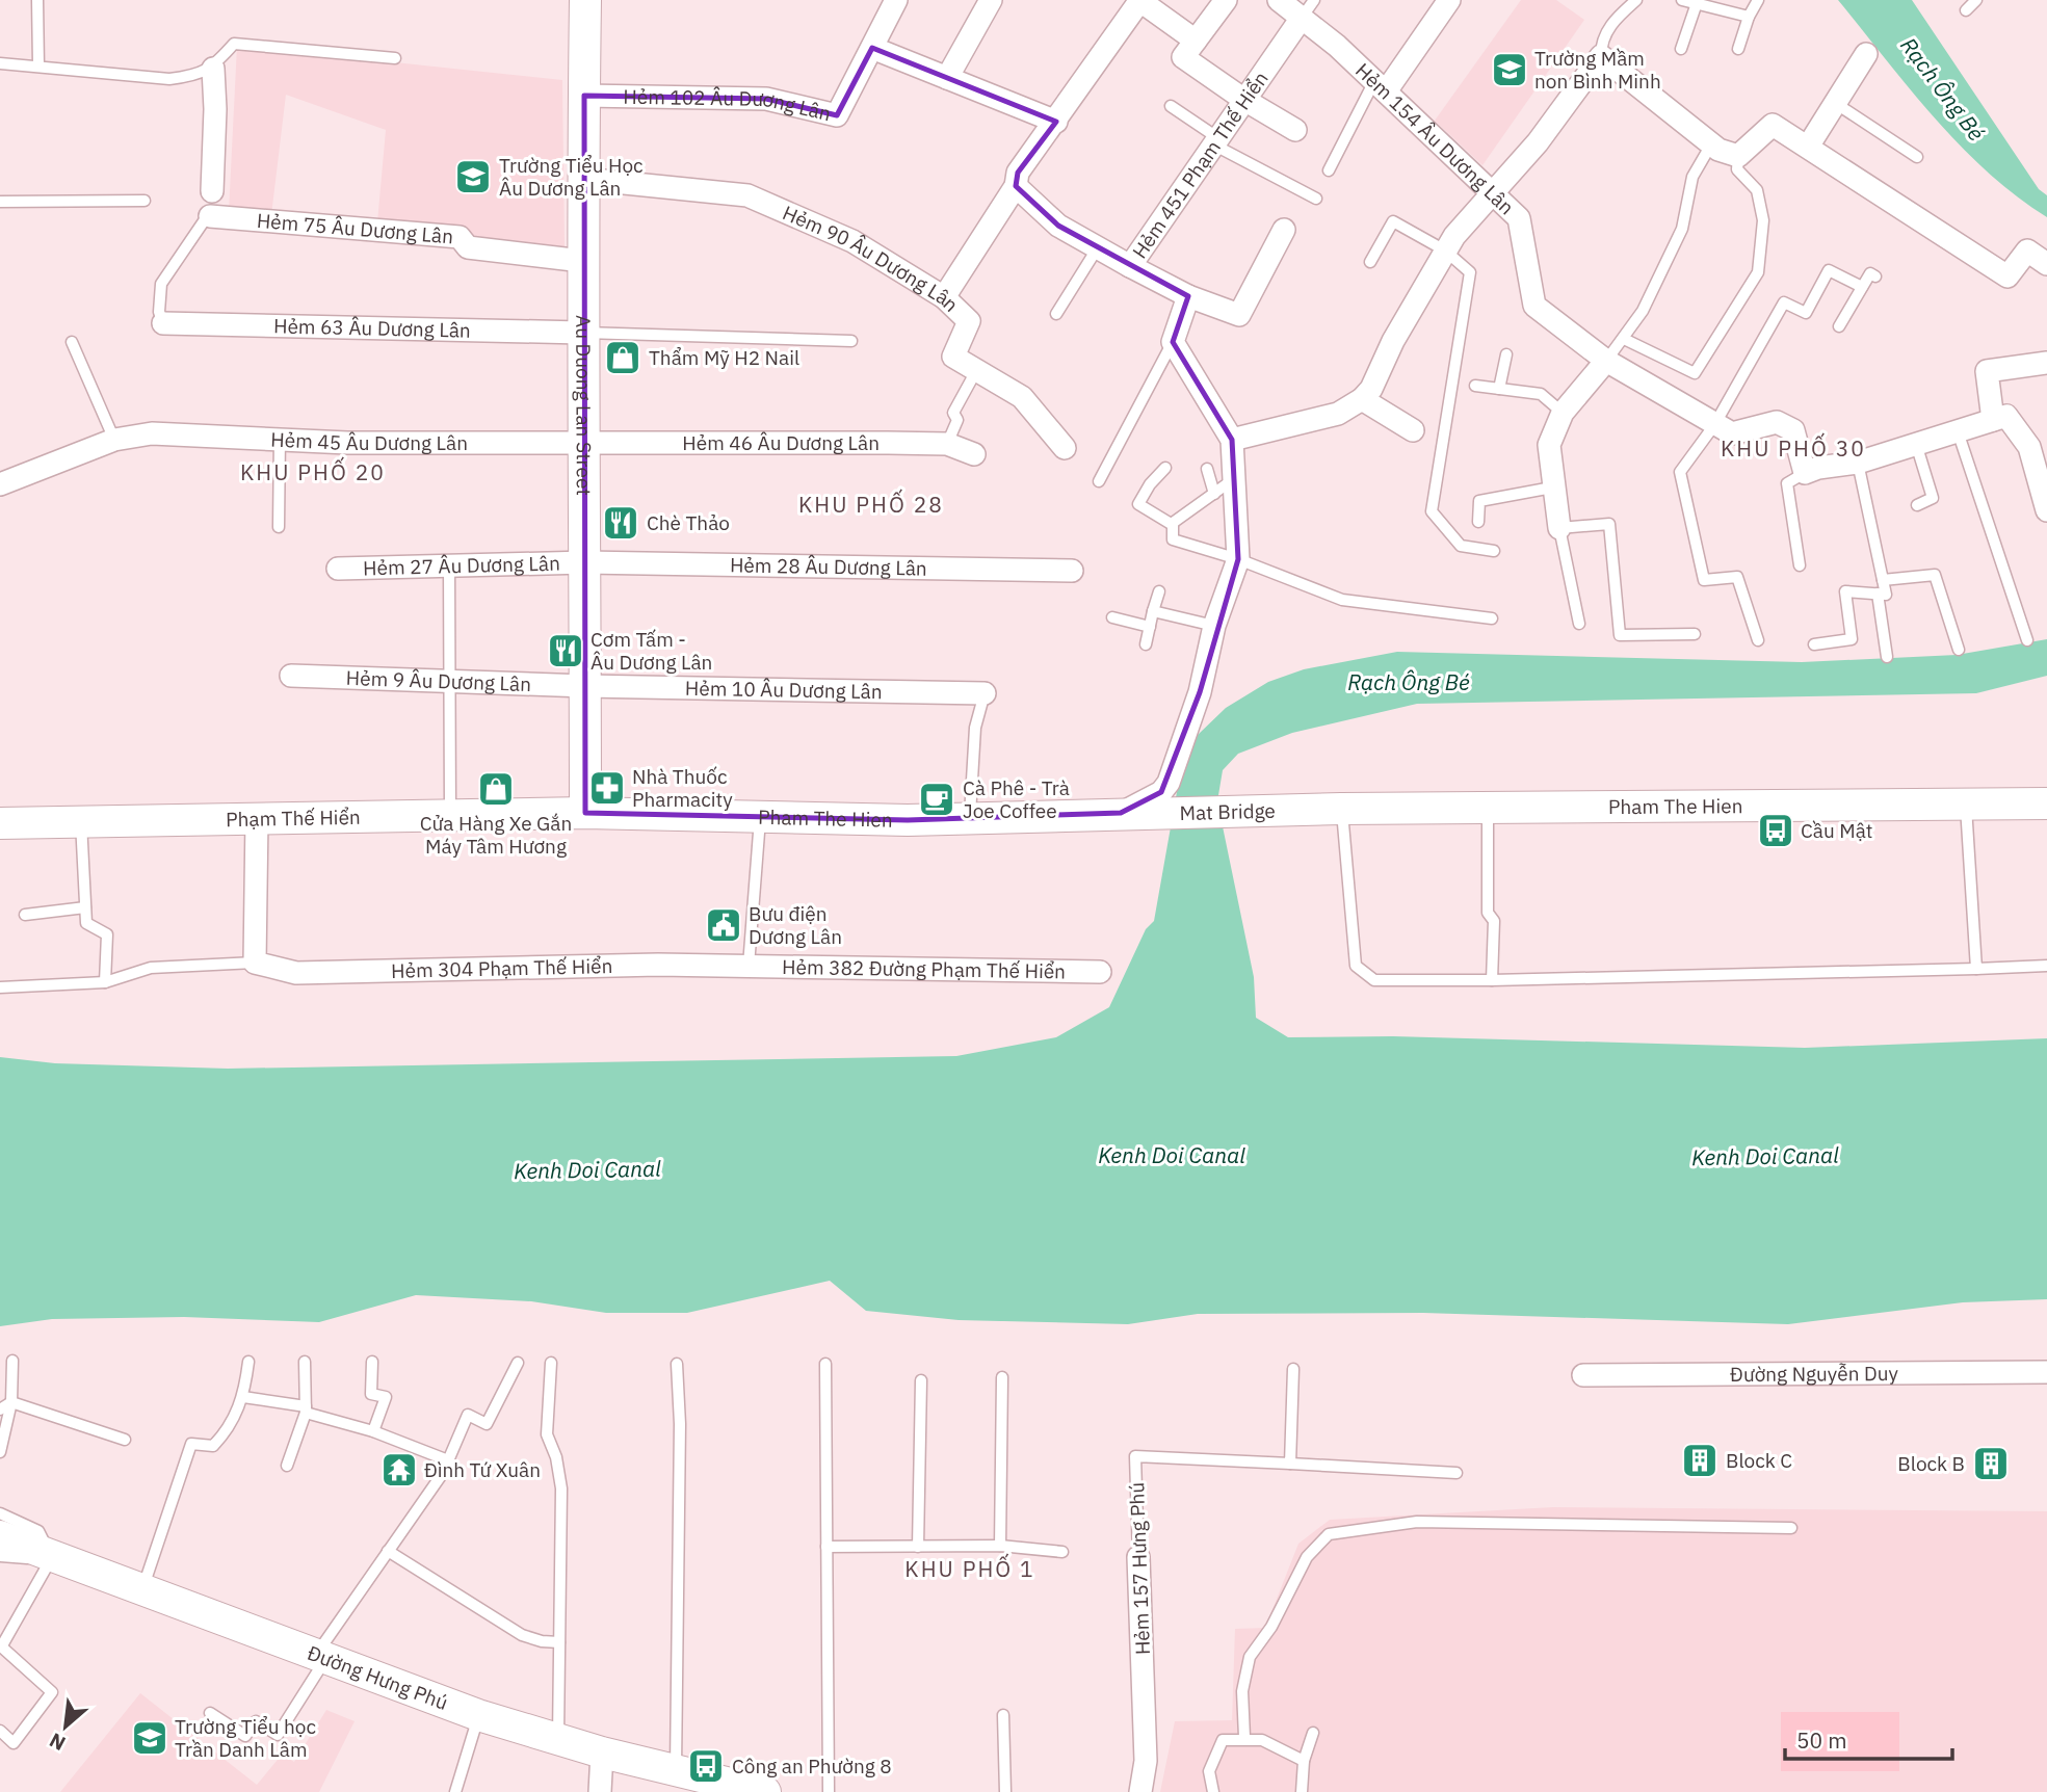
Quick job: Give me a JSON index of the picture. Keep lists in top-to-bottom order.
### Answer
{
  "streets": {
    "main road": [
      "Au Duong Lan Street",
      "Pham The Hien",
      "Mat Bridge",
      "Phạm Thế Hiển",
      "Đường Hưng Phú"
    ],
    "street": [
      "Hẻm 102 Âu Dương Lân",
      "Hẻm 154 Âu Dương Lân",
      "Hẻm 451 Phạm Thế Hiển",
      "Hẻm 75 Âu Dương Lân",
      "Hẻm 90 Âu Dương Lân",
      "Hẻm 63 Âu Dương Lân",
      "Hẻm 45 Âu Dương Lân",
      "Hẻm 46 Âu Dương Lân",
      "Hẻm 27 Âu Dương Lân",
      "Hẻm 28 Âu Dương Lân",
      "Hẻm 9 Âu Dương Lân",
      "Hẻm 10 Âu Dương Lân",
      "Hẻm 304 Phạm Thế Hiển",
      "Hẻm 382 Đường Phạm Thế Hiển",
      "Đường Nguyễn Duy",
      "Hẻm 157 Hưng Phú"
    ]
  },
  "crossings": [
    ["Hẻm 102 Âu Dương Lân", "Au Duong Lan Street"],
    ["Hẻm 154 Âu Dương Lân", "Hẻm 451 Phạm Thế Hiển"],
    ["Hẻm 75 Âu Dương Lân", "Au Duong Lan Street"],
    ["Hẻm 90 Âu Dương Lân", "Au Duong Lan Street"],
    ["Hẻm 63 Âu Dương Lân", "Au Duong Lan Street"],
    ["Au Duong Lan Street", "Hẻm 45 Âu Dương Lân"],
    ["Au Duong Lan Street", "Hẻm 46 Âu Dương Lân"],
    ["Au Duong Lan Street", "Hẻm 27 Âu Dương Lân"],
    ["Au Duong Lan Street", "Hẻm 28 Âu Dương Lân"],
    ["Au Duong Lan Street", "Hẻm 9 Âu Dương Lân"],
    ["Au Duong Lan Street", "Hẻm 10 Âu Dương Lân"],
    ["Au Duong Lan Street", "Pham The Hien"],
    ["Au Duong Lan Street", "Phạm Thế Hiển"],
    ["Hẻm 45 Âu Dương Lân", "Hẻm 46 Âu Dương Lân"],
    ["Hẻm 27 Âu Dương Lân", "Hẻm 28 Âu Dương Lân"],
    ["Hẻm 9 Âu Dương Lân", "Hẻm 10 Âu Dương Lân"],
    ["Pham The Hien", "Mat Bridge"],
    ["Pham The Hien", "Phạm Thế Hiển"],
    ["Hẻm 304 Phạm Thế Hiển", "Hẻm 382 Đường Phạm Thế Hiển"]
  ],
  "districts": [
    "KHU PHỐ 30",
    "KHU PHỐ 20",
    "KHU PHỐ 28",
    "KHU PHỐ 1"
  ],
  "water": ["Rạch Ông Bé", "Kenh Doi Canal"],
  "places": {
    "school or university": ["Trường Mầm non Bình Minh", "Trường Tiểu Học Âu Dương Lân", "Trường Tiểu học Trần Danh Lâm"],
    "shop": ["Thẩm Mỹ H2 Nail", "Cửa Hàng Xe Gắn Máy Tâm Hương"],
    "restaurant": ["Chè Thảo", "Cơm Tấm - Âu Dương Lân"],
    "pharmacy": ["Nhà Thuốc Pharmacity"],
    "cafe": ["Cà Phê - Trà Joe Coffee"],
    "bus stop": ["Cầu Mật", "Công an Phường 8"],
    "public building": ["Bưu điện Dương Lân"],
    "building": ["Block C", "Block B"],
    "temple": ["Đình Tứ Xuân"]
  },
  "scale_bar": "50 m",
  "north": "bottom left"
}
